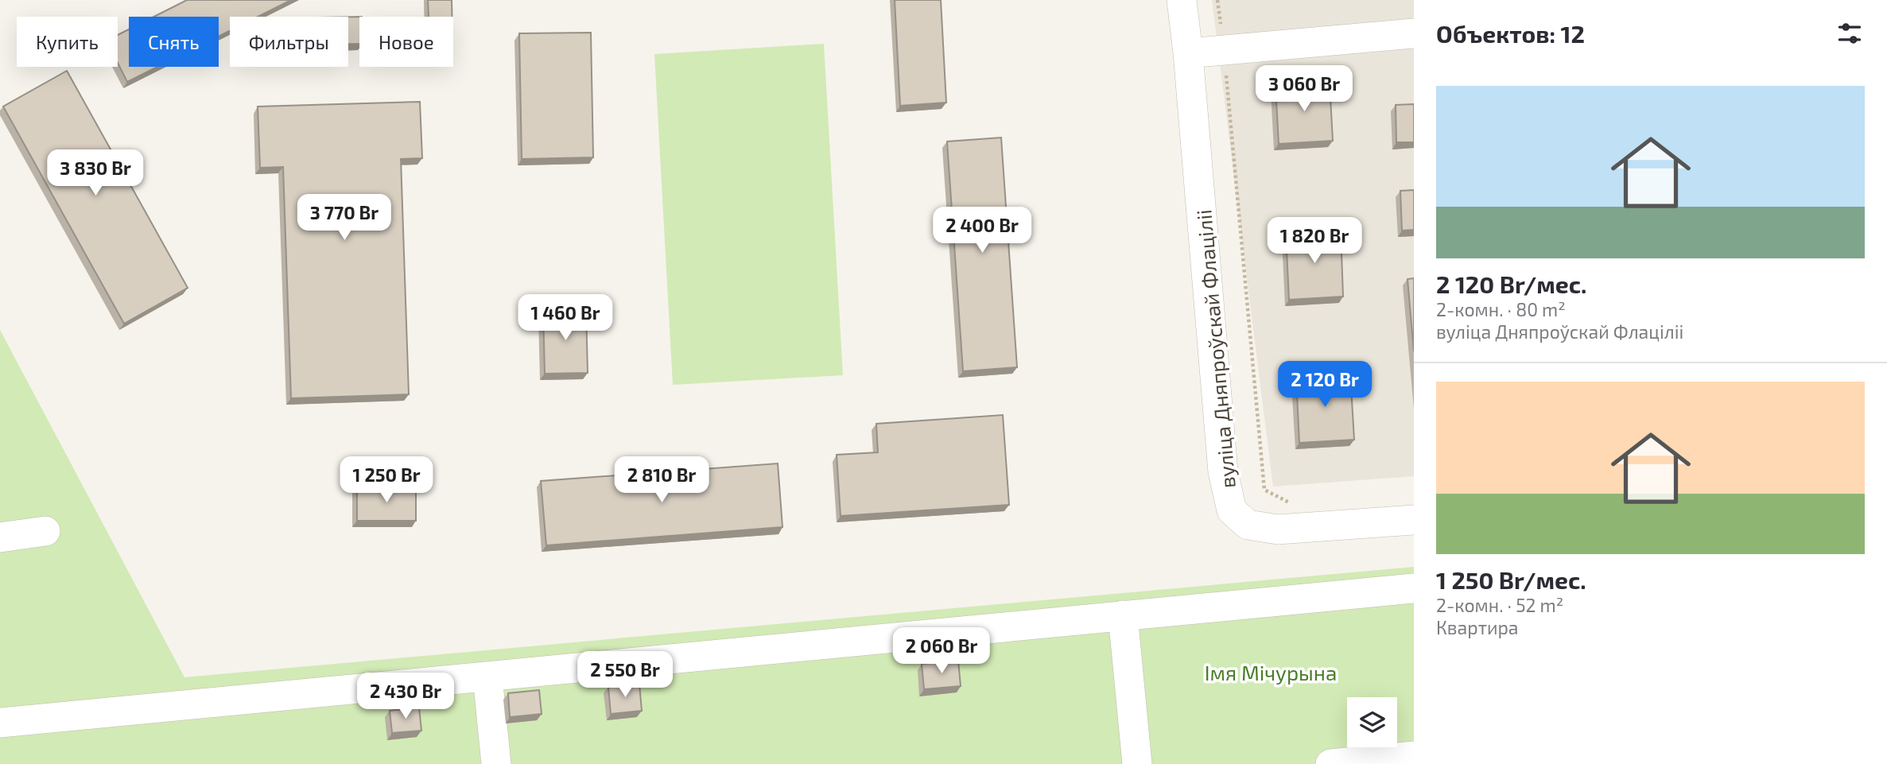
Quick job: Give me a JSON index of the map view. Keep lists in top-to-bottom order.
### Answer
{
  "streets": {
    "street": ["вуліца Дняпроўскай Флаціліі"]
  },
  "parks": ["Імя Мічурына"],
  "page": {
    "heading": "Объектов: 12",
    "chip": [
      "Купить",
      "Снять",
      "Фильтры",
      "Новое"
    ],
    "price": [
      "3 060 Br",
      "3 830 Br",
      "3 770 Br",
      "2 400 Br",
      "1 820 Br",
      "1 460 Br",
      "2 120 Br",
      "1 250 Br",
      "2 810 Br",
      "2 060 Br",
      "2 550 Br",
      "2 430 Br"
    ],
    "list": [
      {
        "name": "2 120 Br/мес.",
        "note": "2-комн. · 80 m² · вуліца Дняпроўскай Флаціліі"
      },
      {
        "name": "1 250 Br/мес.",
        "note": "2-комн. · 52 m² · Квартира"
      }
    ]
  }
}
